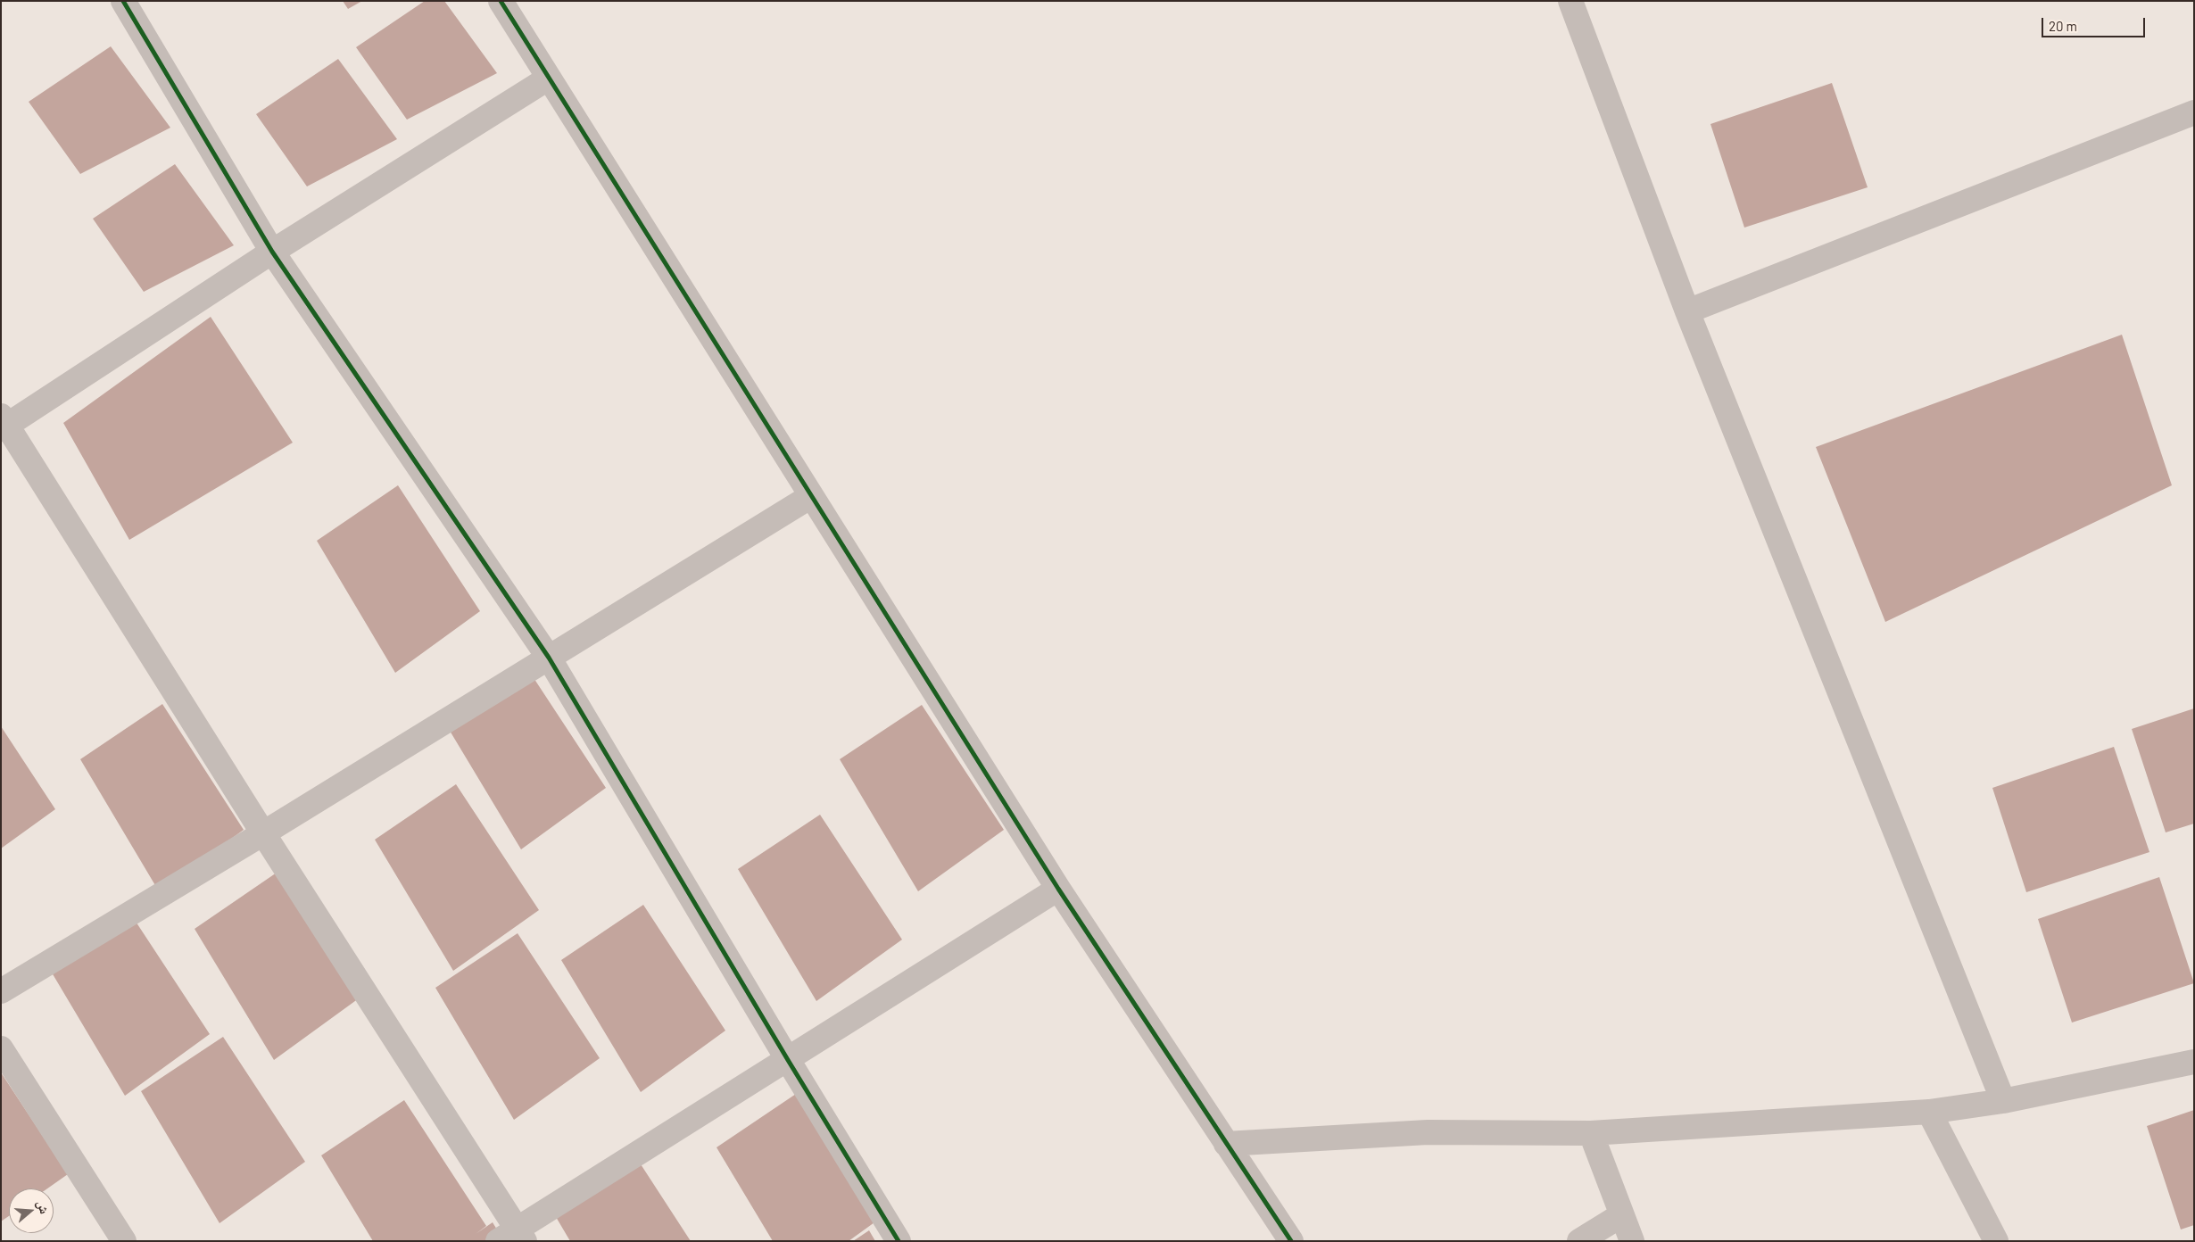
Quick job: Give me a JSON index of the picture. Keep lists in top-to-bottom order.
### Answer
{
  "scale_bar": "20 m",
  "north": "right"
}
